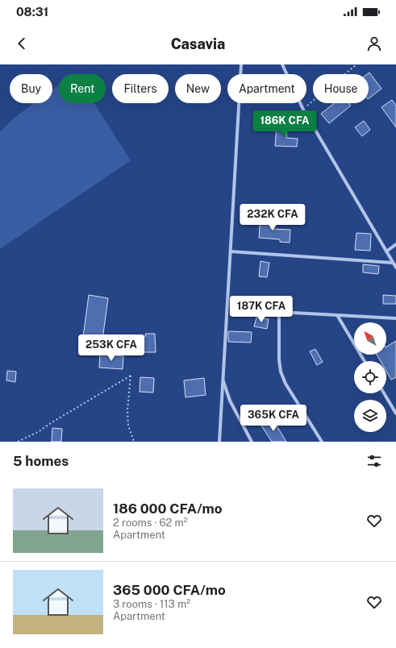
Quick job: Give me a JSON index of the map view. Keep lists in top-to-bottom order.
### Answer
{
  "north": "top left",
  "page": {
    "status": "08:31",
    "header": "Casavia",
    "chip": [
      "Buy",
      "Rent",
      "Filters",
      "New",
      "Apartment",
      "House"
    ],
    "price": [
      "186K CFA",
      "232K CFA",
      "187K CFA",
      "253K CFA",
      "365K CFA"
    ],
    "heading": "5 homes",
    "list": [
      {
        "name": "186 000 CFA/mo",
        "note": "2 rooms · 62 m² · Apartment"
      },
      {
        "name": "365 000 CFA/mo",
        "note": "3 rooms · 113 m² · Apartment"
      }
    ]
  }
}
